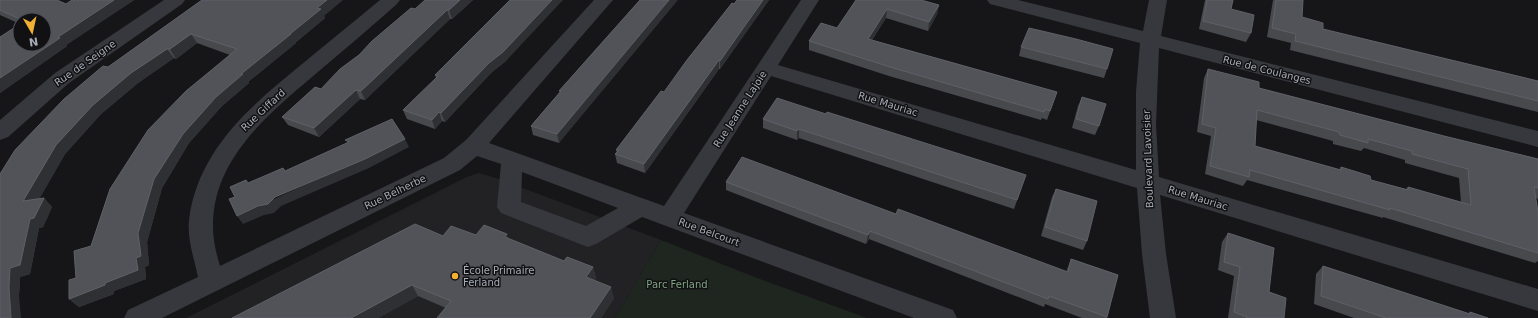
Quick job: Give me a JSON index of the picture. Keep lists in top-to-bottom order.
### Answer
{
  "streets": {
    "street": [
      "Rue de Seigne",
      "Rue de Coulanges",
      "Rue Mauriac",
      "Rue Jeanne Lajoie",
      "Rue Giffard",
      "Boulevard Lavoisier",
      "Rue Belherbe",
      "Rue Belcourt"
    ]
  },
  "crossings": [
    ["Rue de Coulanges", "Boulevard Lavoisier"],
    ["Rue Mauriac", "Rue Jeanne Lajoie"],
    ["Rue Mauriac", "Boulevard Lavoisier"],
    ["Rue Jeanne Lajoie", "Rue Belcourt"],
    ["Rue Giffard", "Rue Belherbe"],
    ["Rue Belherbe", "Rue Belcourt"]
  ],
  "parks": ["Parc Ferland"],
  "places": ["École Primaire Ferland"],
  "north": "bottom"
}
